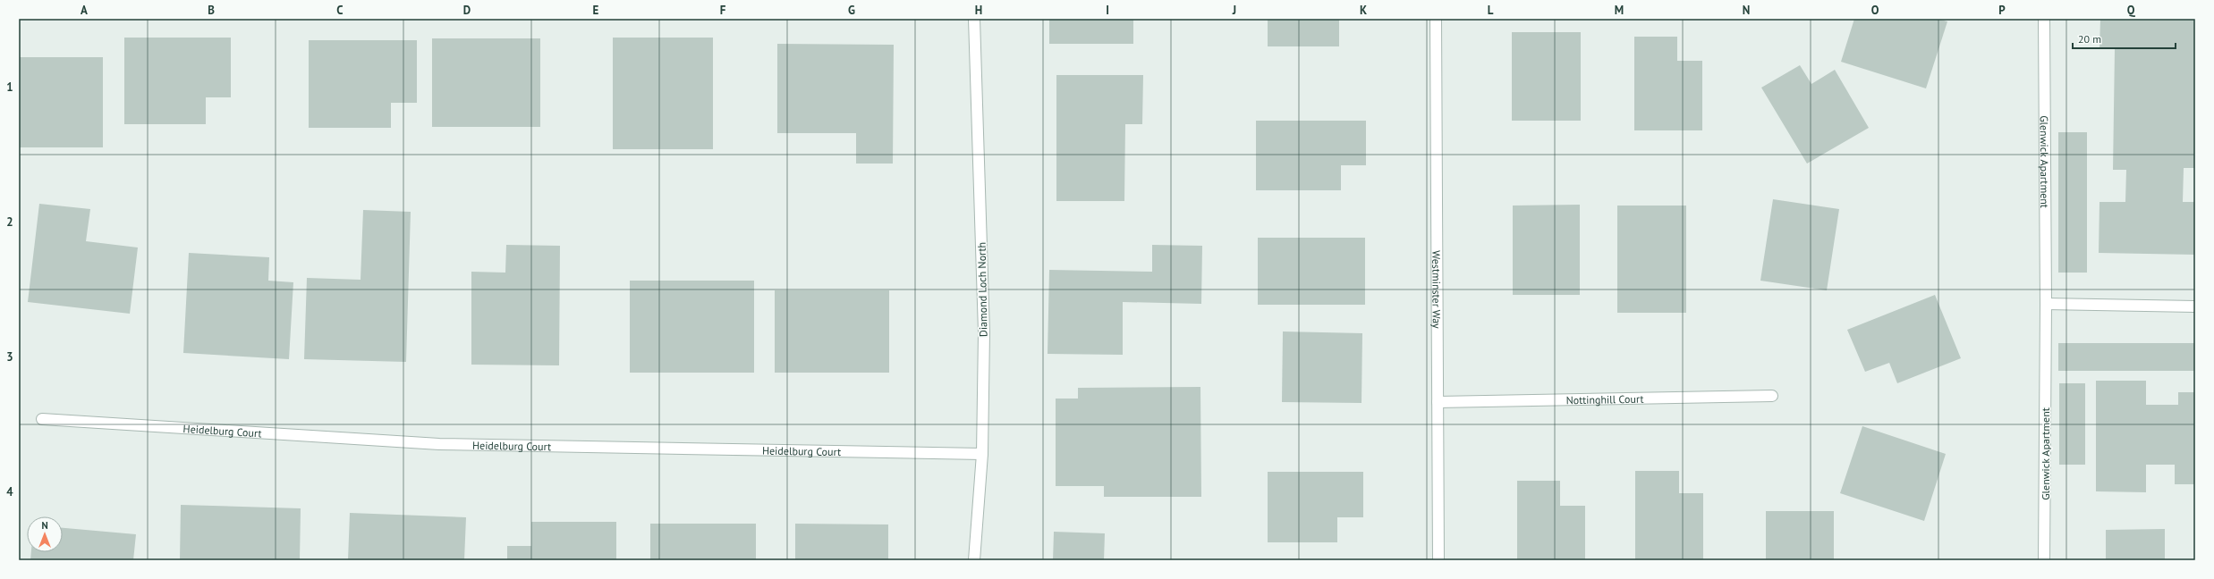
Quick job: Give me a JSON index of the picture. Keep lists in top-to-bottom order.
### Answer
{
  "streets": {
    "street": [
      "Glenwick Apartment",
      "Diamond Loch North",
      "Westminster Way",
      "Nottinghill Court",
      "Heidelburg Court"
    ]
  },
  "crossings": [
    ["Diamond Loch North", "Heidelburg Court"],
    ["Westminster Way", "Nottinghill Court"]
  ],
  "scale_bar": "20 m",
  "north": "top",
  "grid": {
    "columns": [
      "A",
      "B",
      "C",
      "D",
      "E",
      "F",
      "G",
      "H",
      "I",
      "J",
      "K",
      "L",
      "M",
      "N",
      "O",
      "P",
      "Q"
    ],
    "rows": [
      "1",
      "2",
      "3",
      "4"
    ]
  }
}
